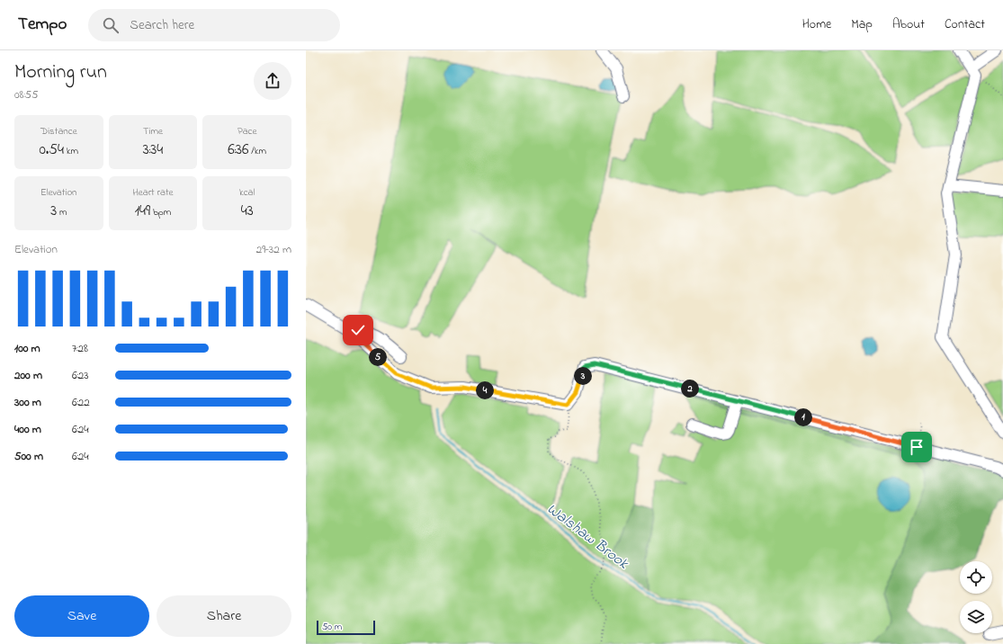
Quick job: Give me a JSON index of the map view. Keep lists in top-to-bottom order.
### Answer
{
  "water": ["Walshaw Brook"],
  "scale_bar": "50 m",
  "page": {
    "header": "Tempo",
    "search": "Search here",
    "nav": [
      "Home",
      "Map",
      "About",
      "Contact"
    ],
    "heading": ["Morning run", "08:55"],
    "stats": [
      ["Distance", "0.54 km"],
      ["Time", "3:34"],
      ["Pace", "6:36 /km"],
      ["Elevation", "3 m"],
      ["Heart rate", "149 bpm"],
      ["kcal", "43"]
    ],
    "chart": ["Elevation", "29–32 m"],
    "list": [
      {
        "name": "100 m",
        "note": "7:28"
      },
      {
        "name": "200 m",
        "note": "6:23"
      },
      {
        "name": "300 m",
        "note": "6:22"
      },
      {
        "name": "400 m",
        "note": "6:24"
      },
      {
        "name": "500 m",
        "note": "6:24"
      }
    ],
    "pins": [
      "5",
      "3",
      "2",
      "4",
      "1"
    ],
    "buttons": ["Save", "Share"],
    "scale": "50 m"
  }
}
